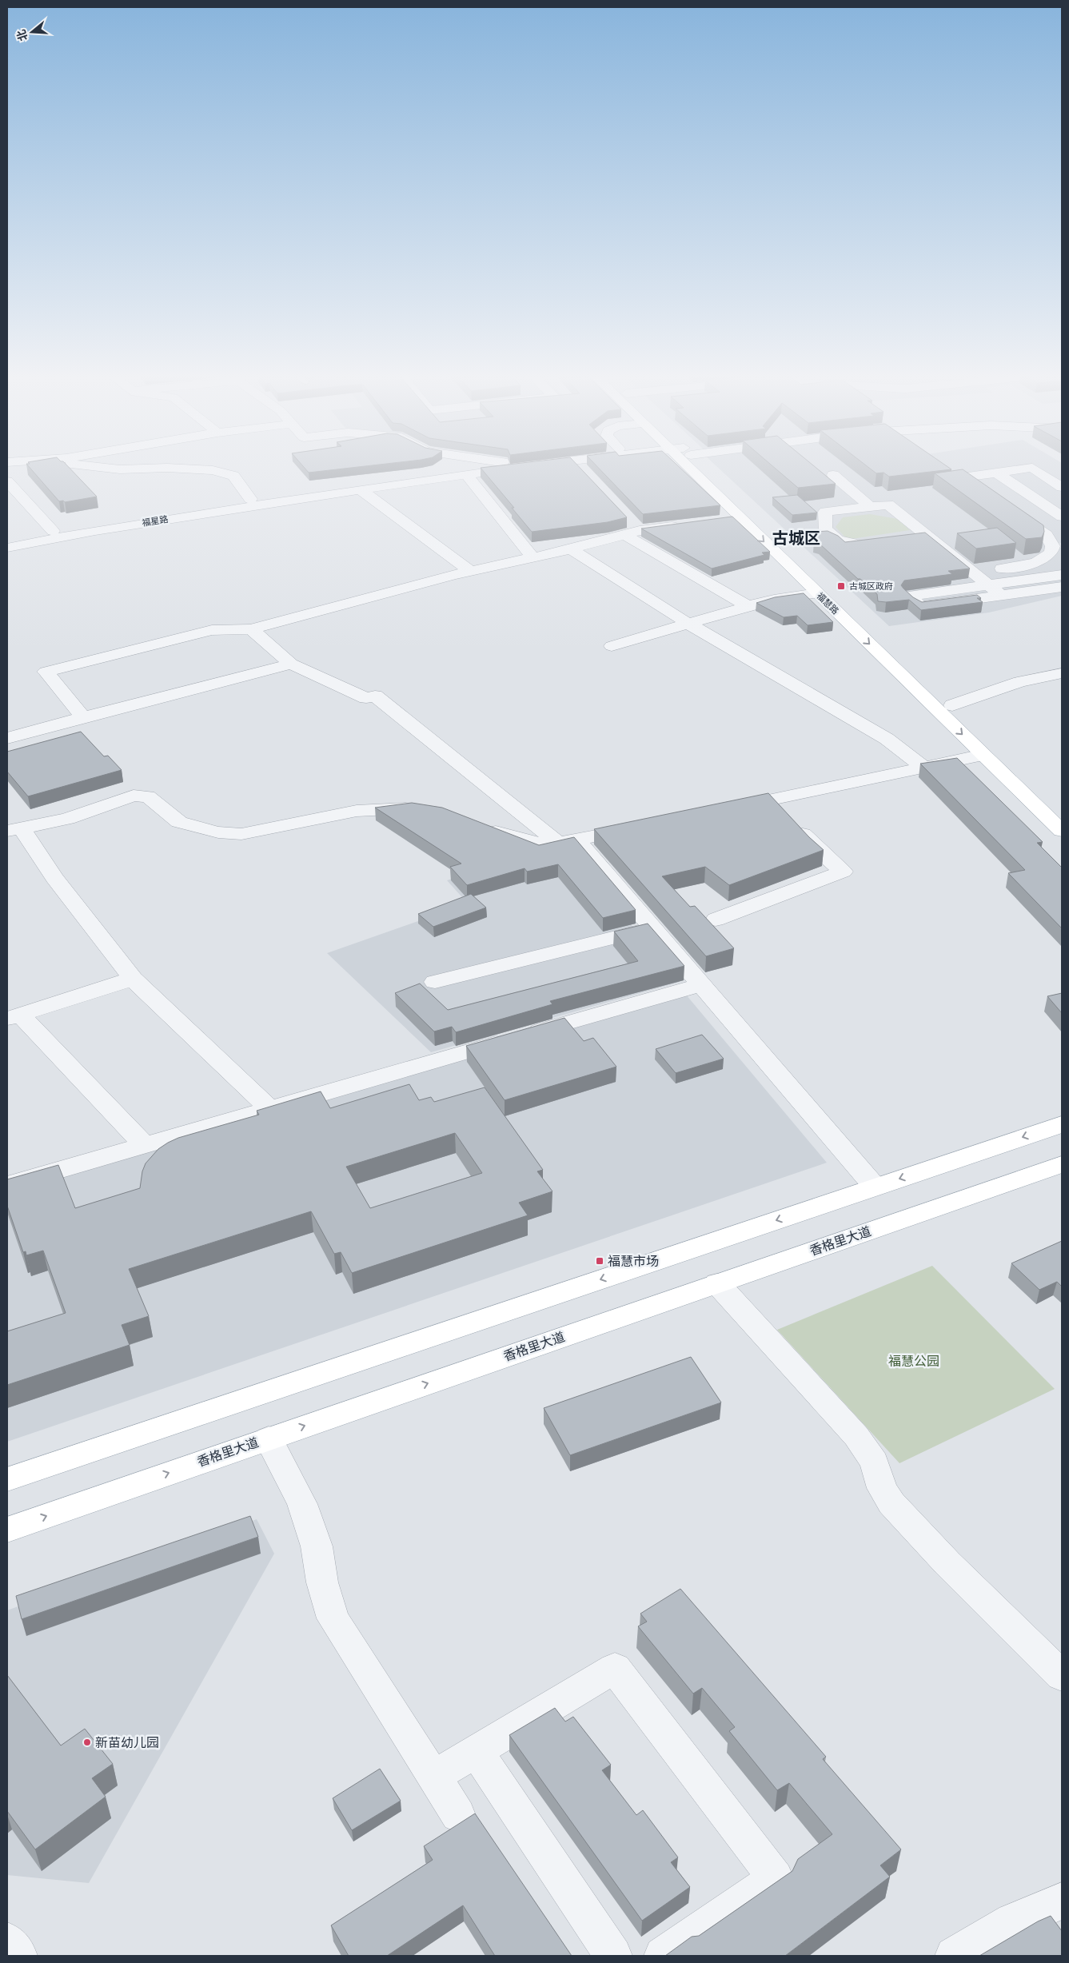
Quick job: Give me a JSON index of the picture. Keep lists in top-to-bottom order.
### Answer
{
  "streets": {
    "main road": ["福慧路", "香格里大道"],
    "street": ["福星路"]
  },
  "districts": ["古城区"],
  "parks": ["福慧公园"],
  "places": {
    "transit": ["古城区政府", "福慧市场"],
    "other": ["新苗幼儿园"]
  },
  "north": "left"
}
